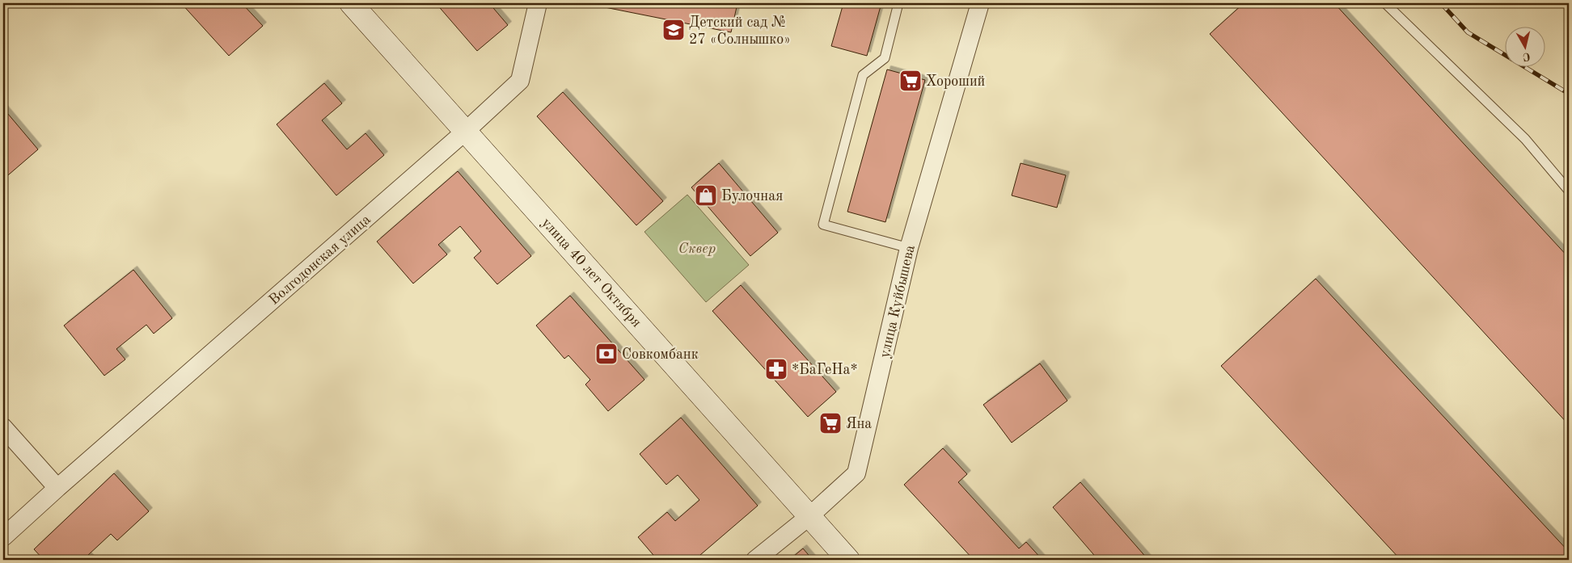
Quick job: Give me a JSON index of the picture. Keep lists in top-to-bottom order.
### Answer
{
  "streets": {
    "main road": ["улица 40 лет Октября"],
    "street": ["Волгодонская улица", "улица Куйбышева"]
  },
  "crossings": [
    ["Волгодонская улица", "улица 40 лет Октября"],
    ["улица 40 лет Октября", "улица Куйбышева"]
  ],
  "parks": ["Сквер"],
  "places": {
    "school or university": ["Детский сад № 27 «Солнышко»"],
    "supermarket": ["Хороший", "Яна"],
    "shop": ["Булочная"],
    "bank": ["Совкомбанк"],
    "pharmacy": ["*БаГеНа*"]
  },
  "north": "bottom"
}
